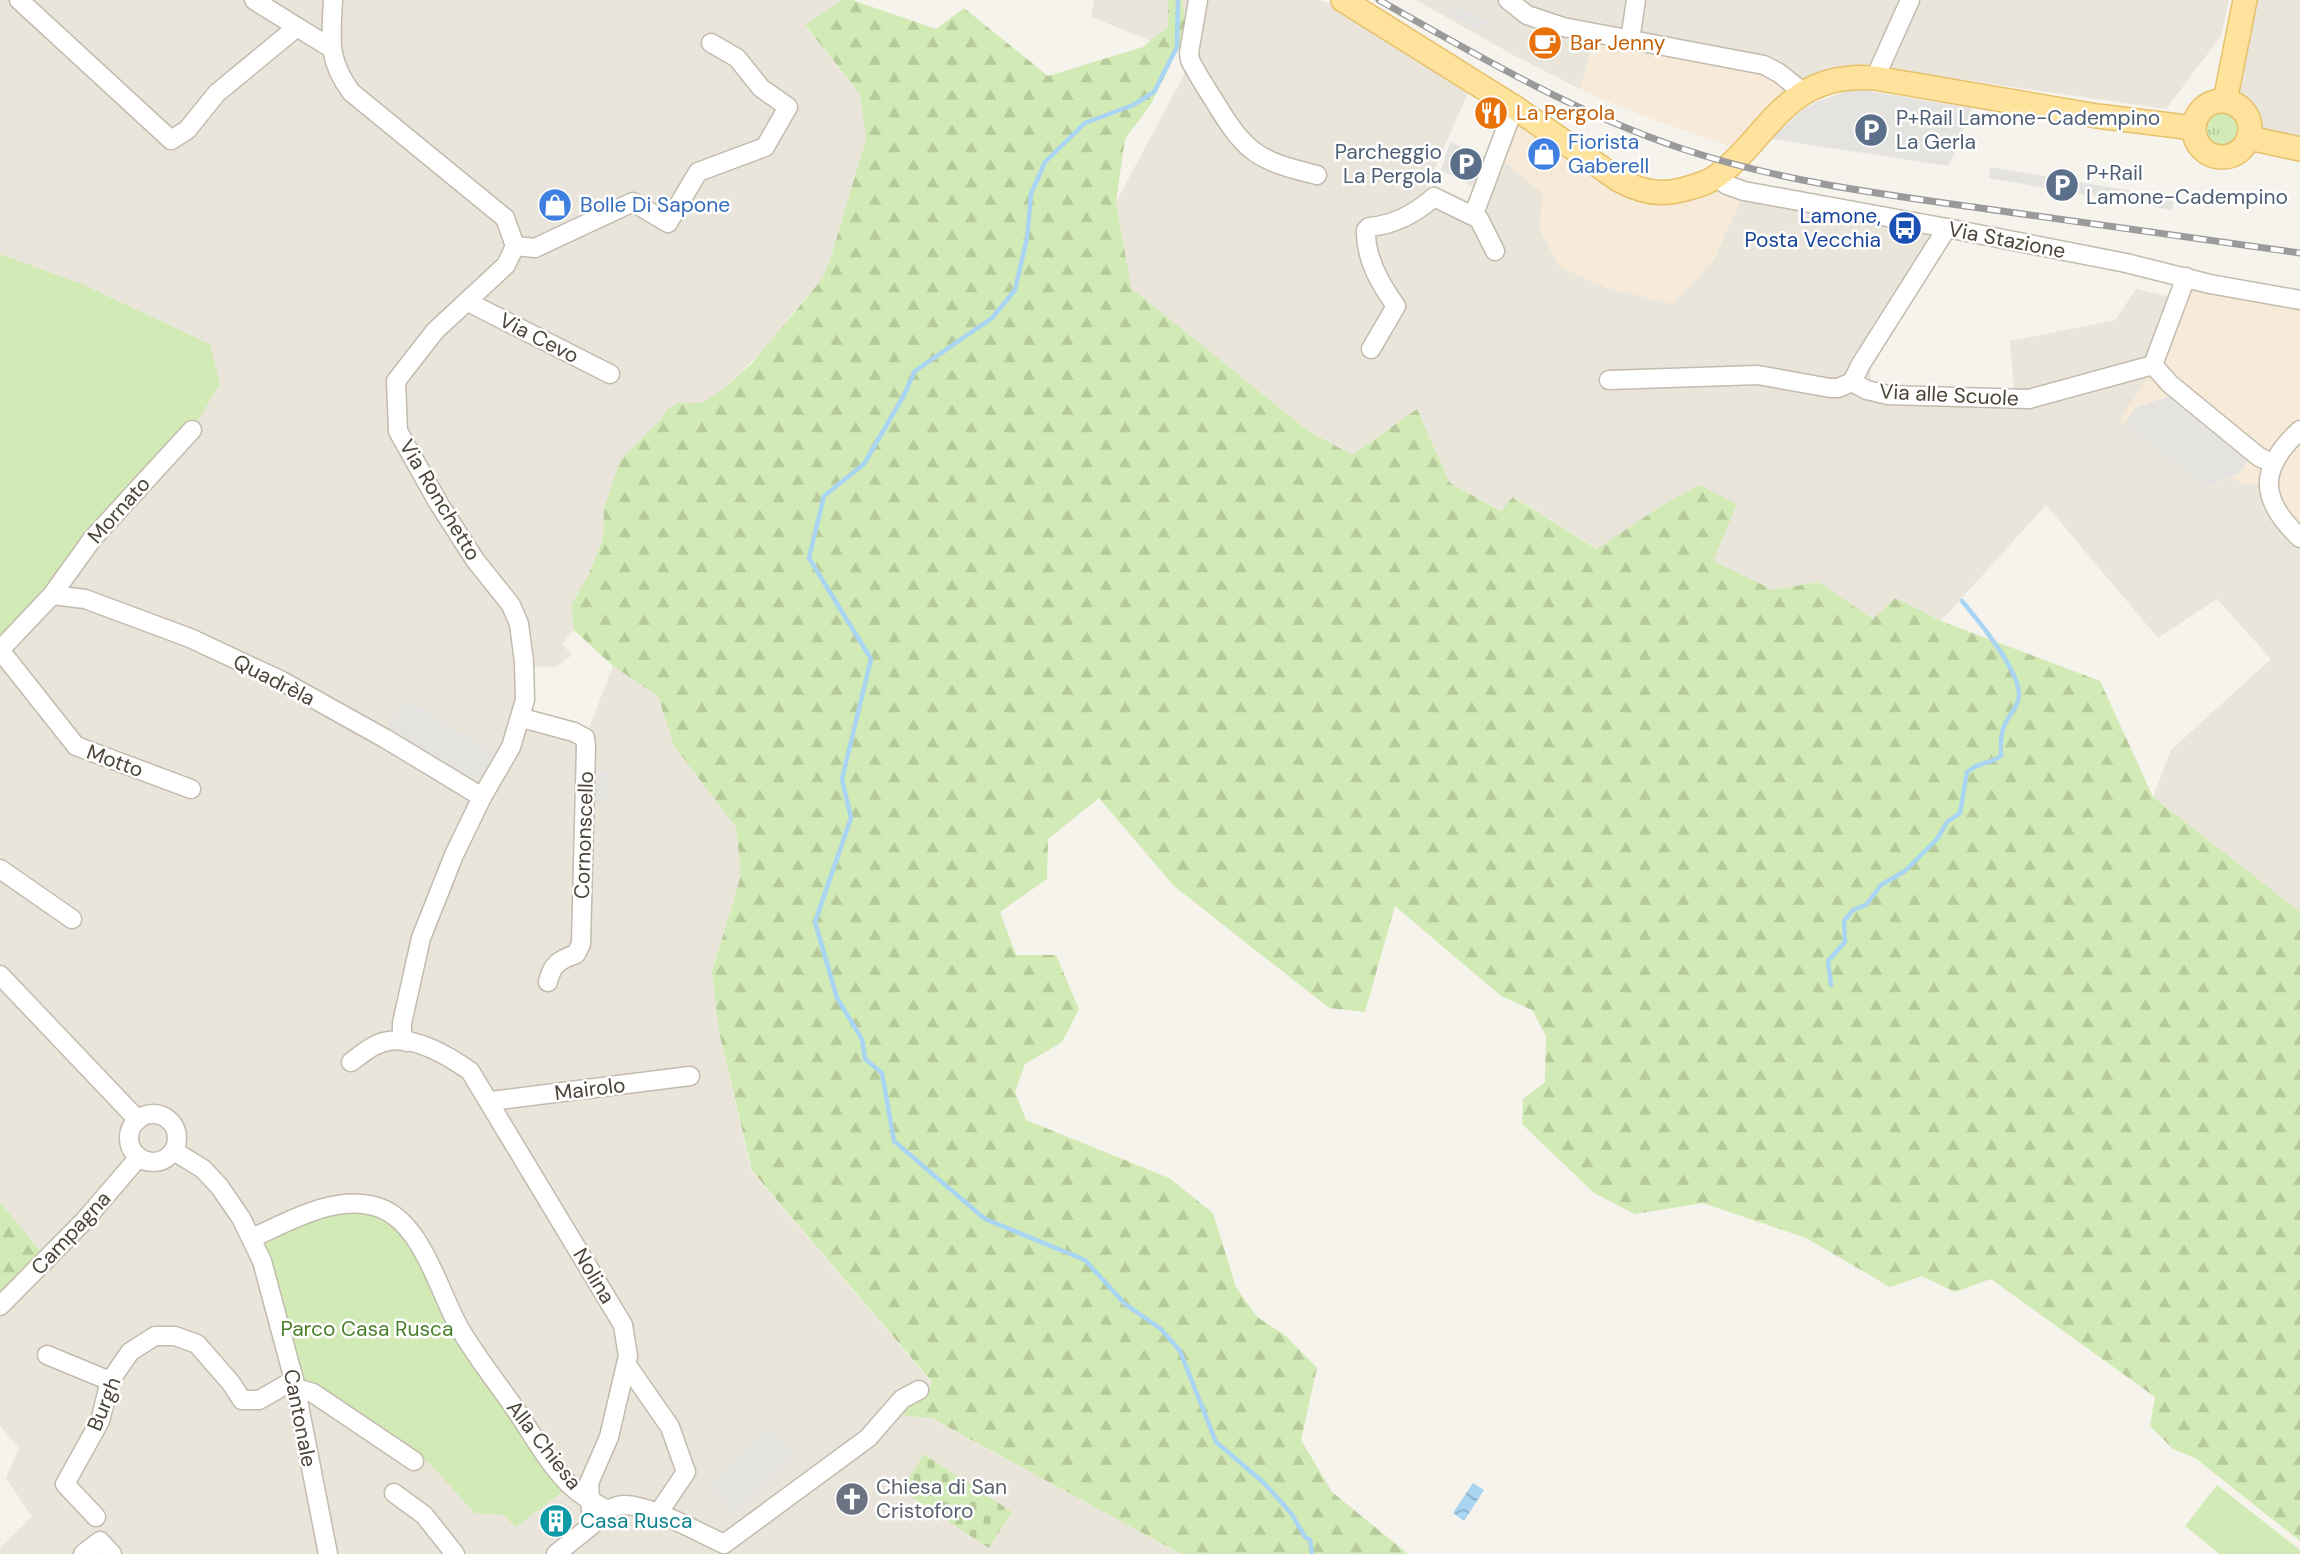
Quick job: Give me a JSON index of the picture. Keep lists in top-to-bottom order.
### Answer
{
  "streets": {
    "street": [
      "Via Stazione",
      "Via Cevo",
      "Via alle Scuole",
      "Via Ronchetto",
      "Mornato",
      "Quadrèla",
      "Motto",
      "Cornonscello",
      "Mairolo",
      "Campagna",
      "Nolina",
      "Burgh",
      "Cantonale",
      "Alla Chiesa"
    ]
  },
  "crossings": [
    ["Via Cevo", "Via Ronchetto"],
    ["Via Ronchetto", "Cornonscello"],
    ["Mornato", "Quadrèla"],
    ["Mornato", "Motto"],
    ["Mairolo", "Nolina"],
    ["Campagna", "Cantonale"],
    ["Nolina", "Alla Chiesa"],
    ["Burgh", "Cantonale"],
    ["Cantonale", "Alla Chiesa"]
  ],
  "parks": ["Parco Casa Rusca"],
  "places": {
    "cafe": ["Bar Jenny"],
    "restaurant": ["La Pergola"],
    "parking": ["P+Rail Lamone-Cadempino La Gerla", "Parcheggio La Pergola", "P+Rail Lamone-Cadempino"],
    "shop": ["Fiorista Gaberell", "Bolle Di Sapone"],
    "bus stop": ["Lamone, Posta Vecchia"],
    "church": ["Chiesa di San Cristoforo"],
    "building": ["Casa Rusca"]
  }
}
